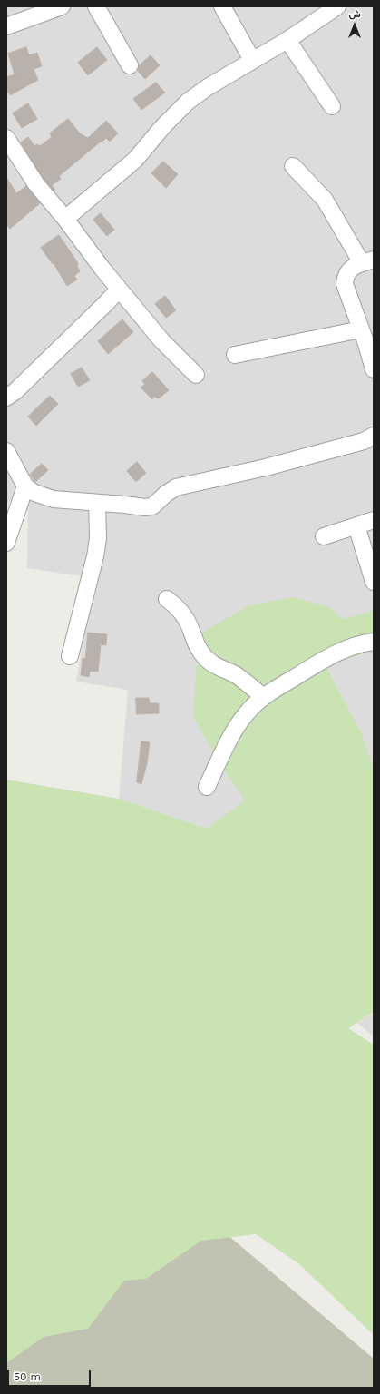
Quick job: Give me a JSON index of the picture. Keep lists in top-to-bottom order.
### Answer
{
  "scale_bar": "50 m",
  "north": "top"
}
